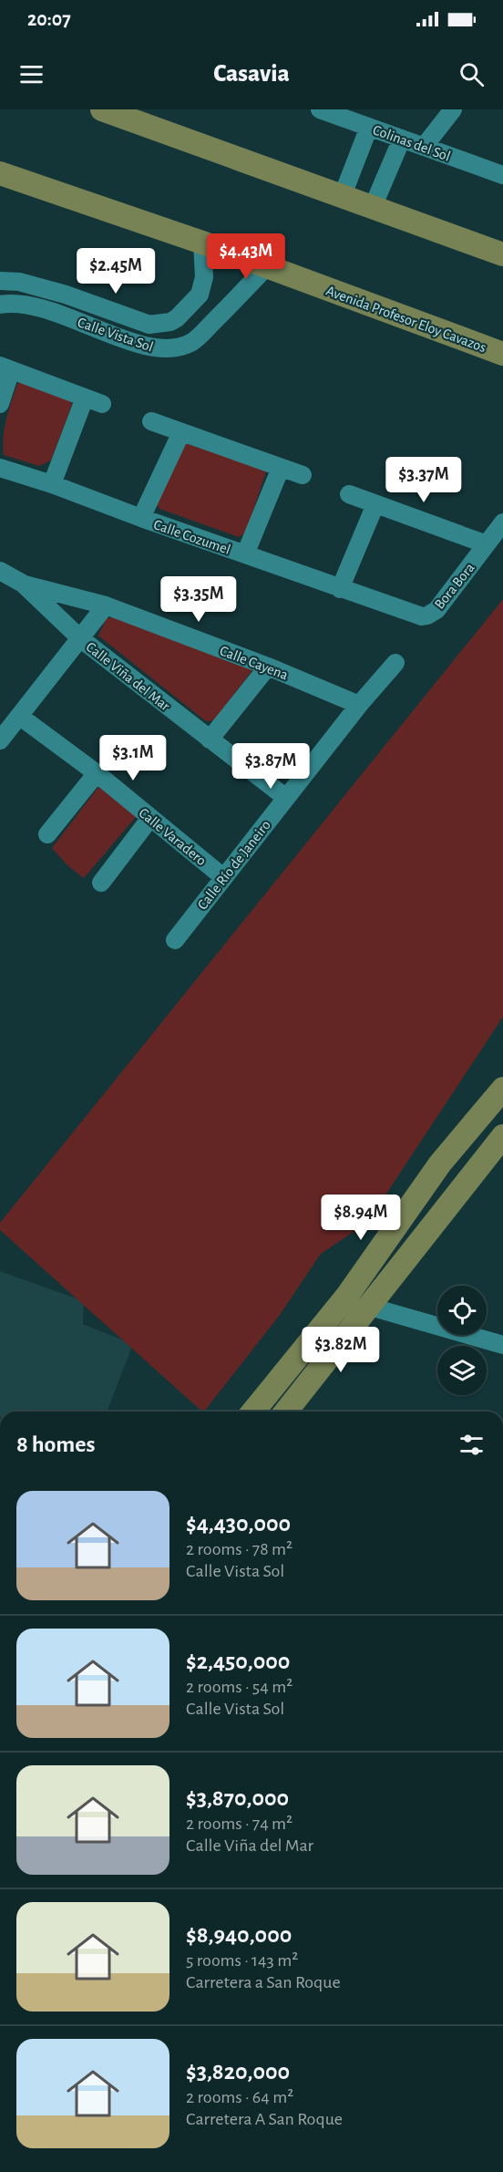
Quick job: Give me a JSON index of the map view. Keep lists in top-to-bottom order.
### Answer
{
  "streets": {
    "main road": ["Avenida Profesor Eloy Cavazos"],
    "street": [
      "Colinas del Sol",
      "Calle Vista Sol",
      "Calle Cozumel",
      "Bora Bora",
      "Calle Cayena",
      "Calle Viña del Mar",
      "Calle Varadero",
      "Calle Río de Janeiro"
    ]
  },
  "crossings": [
    ["Avenida Profesor Eloy Cavazos", "Calle Vista Sol"],
    ["Calle Cozumel", "Bora Bora"],
    ["Calle Cayena", "Calle Viña del Mar"],
    ["Calle Cayena", "Calle Río de Janeiro"],
    ["Calle Viña del Mar", "Calle Río de Janeiro"],
    ["Calle Varadero", "Calle Río de Janeiro"]
  ],
  "page": {
    "status": "20:07",
    "header": "Casavia",
    "price": [
      "$4.43M",
      "$2.45M",
      "$3.37M",
      "$3.35M",
      "$3.1M",
      "$3.87M",
      "$8.94M",
      "$3.82M"
    ],
    "heading": "8 homes",
    "list": [
      {
        "name": "$4,430,000",
        "note": "2 rooms · 78 m² · Calle Vista Sol"
      },
      {
        "name": "$2,450,000",
        "note": "2 rooms · 54 m² · Calle Vista Sol"
      },
      {
        "name": "$3,870,000",
        "note": "2 rooms · 74 m² · Calle Viña del Mar"
      },
      {
        "name": "$8,940,000",
        "note": "5 rooms · 143 m² · Carretera a San Roque"
      },
      {
        "name": "$3,820,000",
        "note": "2 rooms · 64 m² · Carretera A San Roque"
      }
    ]
  }
}
